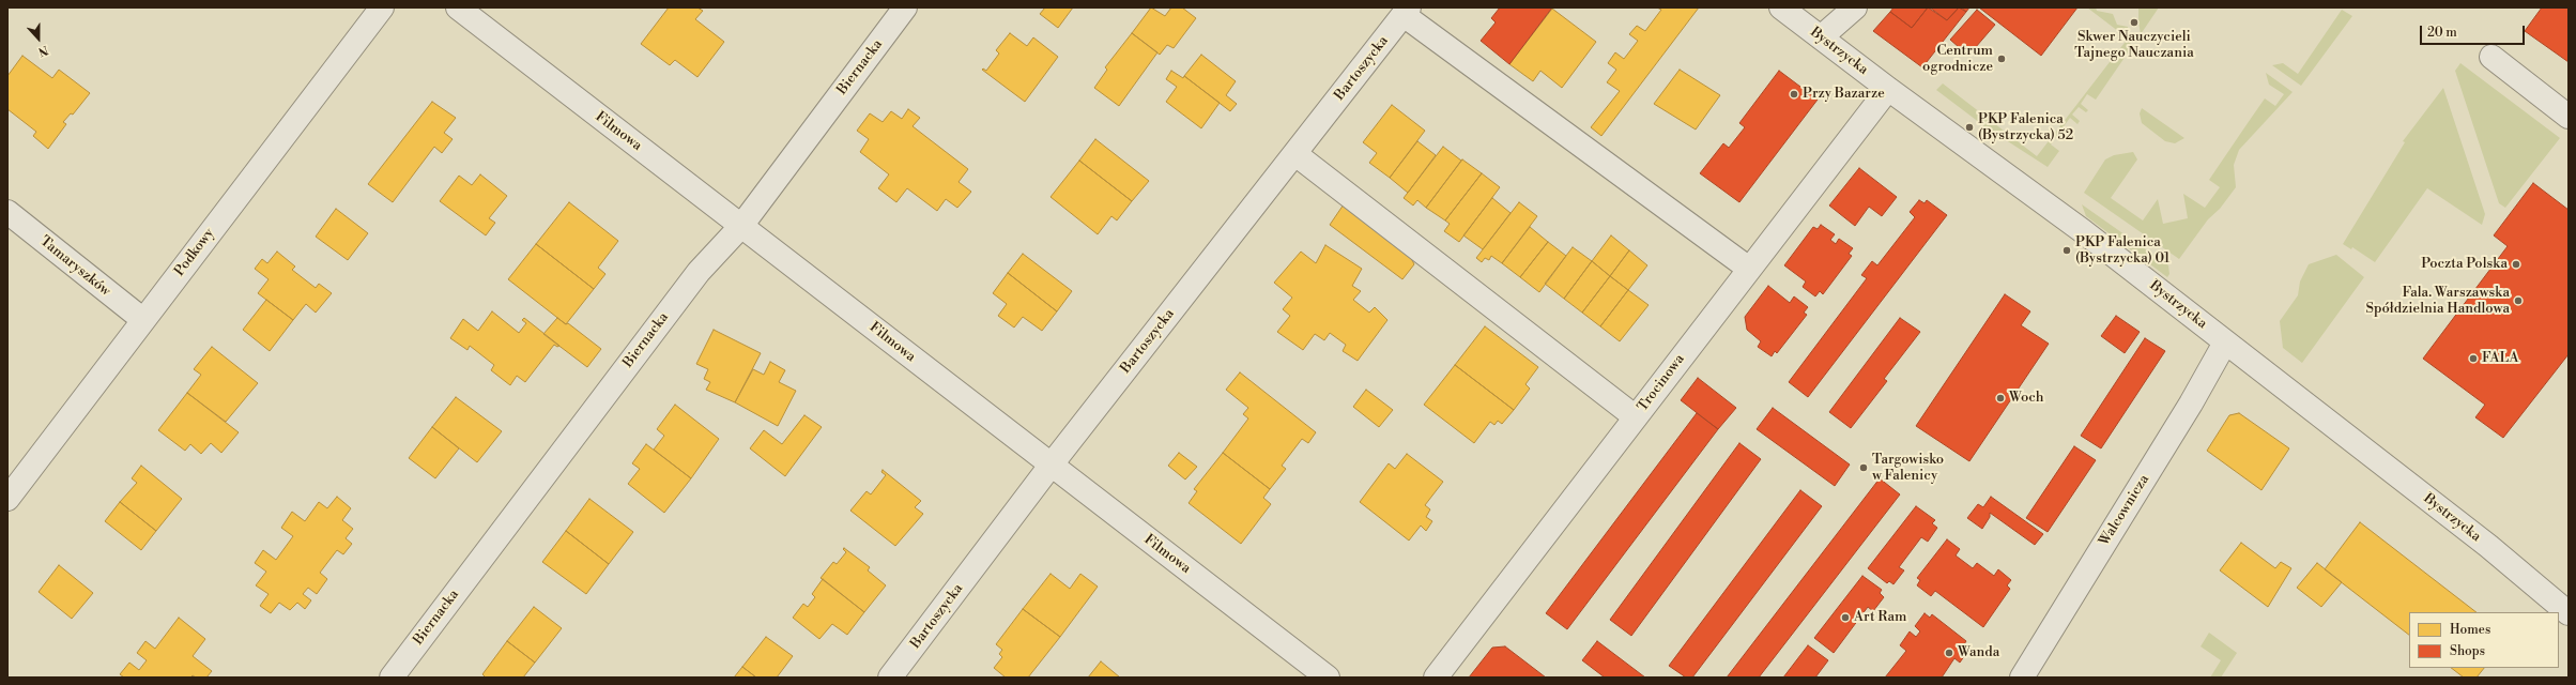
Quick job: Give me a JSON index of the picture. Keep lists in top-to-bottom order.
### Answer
{
  "streets": {
    "street": [
      "Bystrzycka",
      "Biernacka",
      "Bartoszycka",
      "Filmowa",
      "Podkowy",
      "Tamaryszków",
      "Trocinowa",
      "Walcownicza"
    ]
  },
  "crossings": [
    ["Bystrzycka", "Trocinowa"],
    ["Bystrzycka", "Walcownicza"],
    ["Biernacka", "Filmowa"],
    ["Bartoszycka", "Filmowa"],
    ["Podkowy", "Tamaryszków"]
  ],
  "places": [
    "Skwer Nauczycieli Tajnego Nauczania",
    "Centrum ogrodnicze",
    "Przy Bazarze",
    "PKP Falenica (Bystrzycka) 52",
    "PKP Falenica (Bystrzycka) 01",
    "Poczta Polska",
    "Fala. Warszawska Spółdzielnia Handlowa",
    "FALA",
    "Woch",
    "Targowisko w Falenicy",
    "Art Ram",
    "Wanda"
  ],
  "legend": ["Homes", "Shops"],
  "scale_bar": "20 m",
  "north": "bottom"
}
